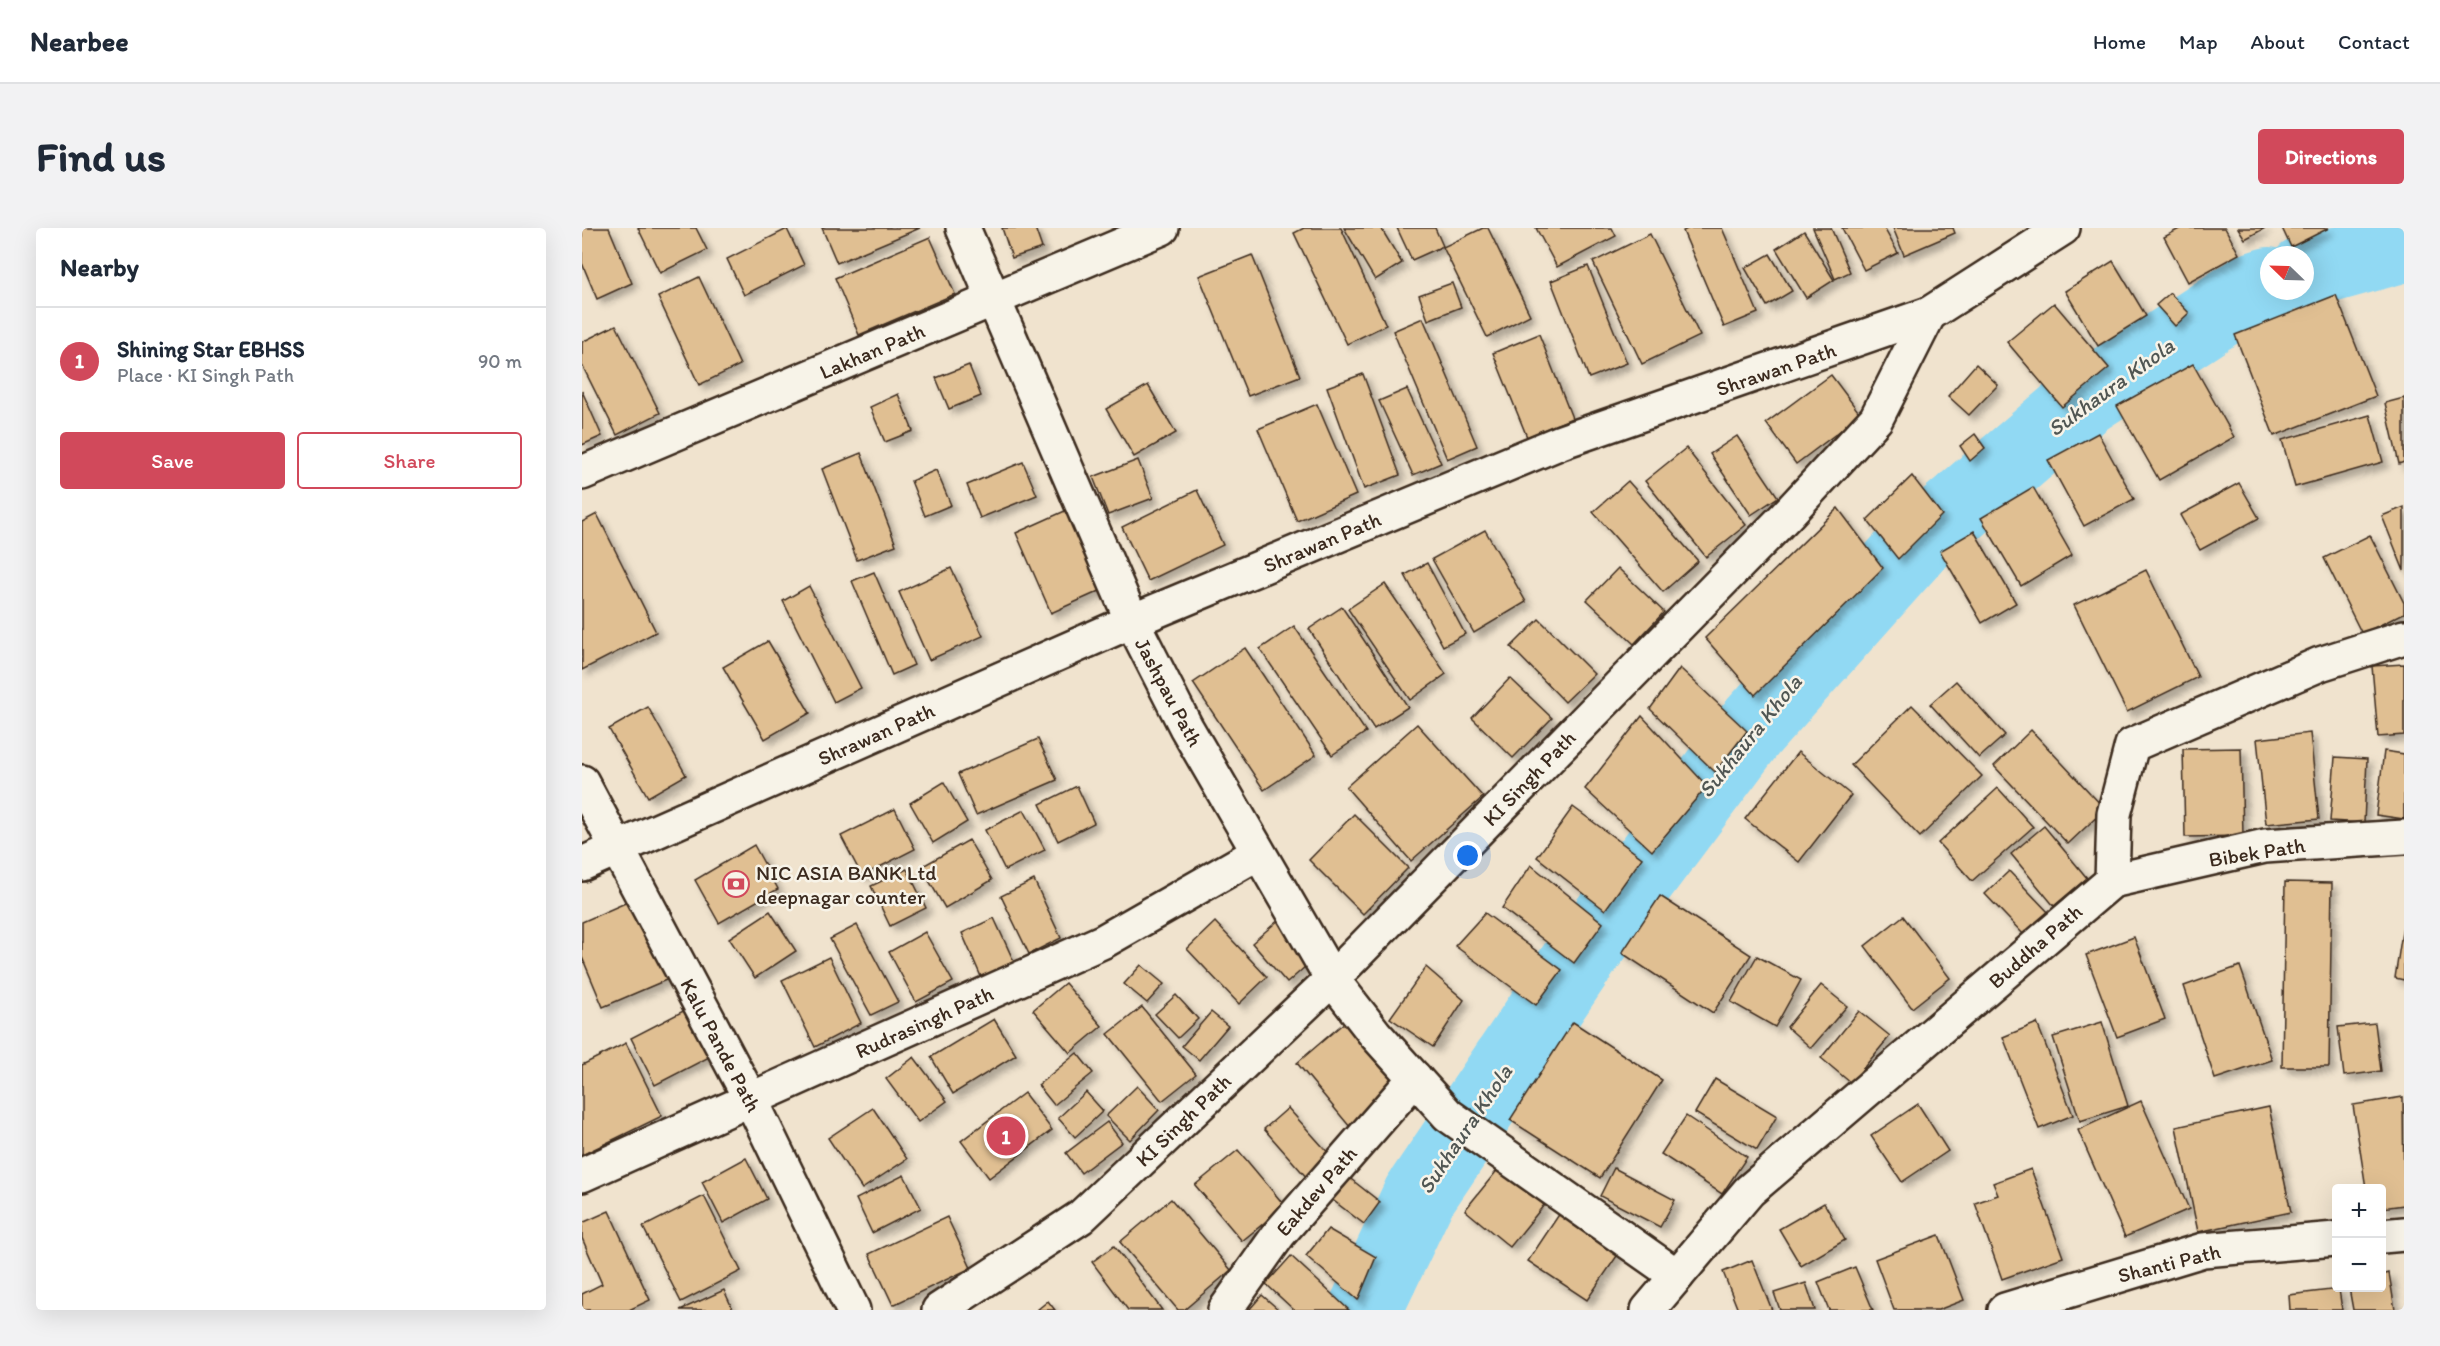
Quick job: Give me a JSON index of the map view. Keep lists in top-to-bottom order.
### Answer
{
  "streets": {
    "street": [
      "Lakhan Path",
      "Shrawan Path",
      "Jashpau Path",
      "KI Singh Path",
      "Bibek Path",
      "Buddha Path",
      "Rudrasingh Path",
      "Kalu Pande Path",
      "Eakdev Path",
      "Shanti Path"
    ]
  },
  "crossings": [
    ["Lakhan Path", "Jashpau Path"],
    ["Shrawan Path", "Jashpau Path"],
    ["Shrawan Path", "KI Singh Path"],
    ["Shrawan Path", "Kalu Pande Path"],
    ["Jashpau Path", "KI Singh Path"],
    ["Jashpau Path", "Buddha Path"],
    ["Jashpau Path", "Rudrasingh Path"],
    ["Jashpau Path", "Eakdev Path"],
    ["Bibek Path", "Buddha Path"],
    ["Rudrasingh Path", "Kalu Pande Path"]
  ],
  "water": ["Sukhaura Khola"],
  "places": {
    "bank": ["NIC ASIA BANK Ltd deepnagar counter"]
  },
  "north": "top left",
  "page": {
    "header": "Nearbee",
    "nav": [
      "Home",
      "Map",
      "About",
      "Contact"
    ],
    "buttons": [
      "Directions",
      ["Save", "Share"]
    ],
    "title": "Find us",
    "heading": "Nearby",
    "list": [
      {
        "mark": "1",
        "name": "Shining Star EBHSS",
        "note": "Place · KI Singh Path",
        "value": "90 m"
      }
    ],
    "pins": "1",
    "map_buttons": ["+", "−"]
  }
}
